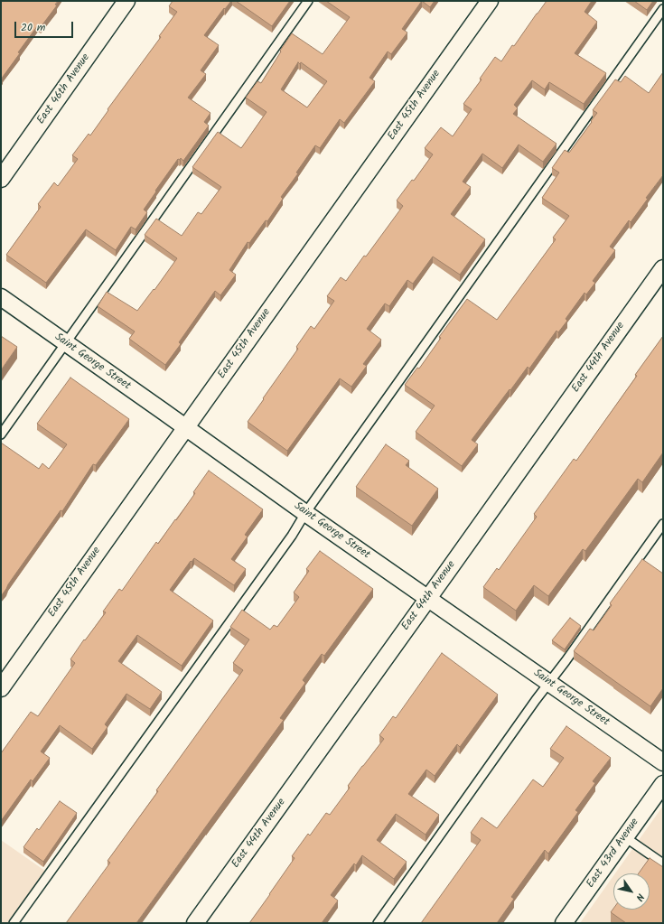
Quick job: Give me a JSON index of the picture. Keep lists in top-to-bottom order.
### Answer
{
  "streets": {
    "street": [
      "East 46th Avenue",
      "East 45th Avenue",
      "East 44th Avenue",
      "Saint George Street",
      "East 43rd Avenue"
    ]
  },
  "crossings": [
    ["East 45th Avenue", "Saint George Street"],
    ["East 44th Avenue", "Saint George Street"]
  ],
  "scale_bar": "20 m",
  "north": "bottom right"
}
